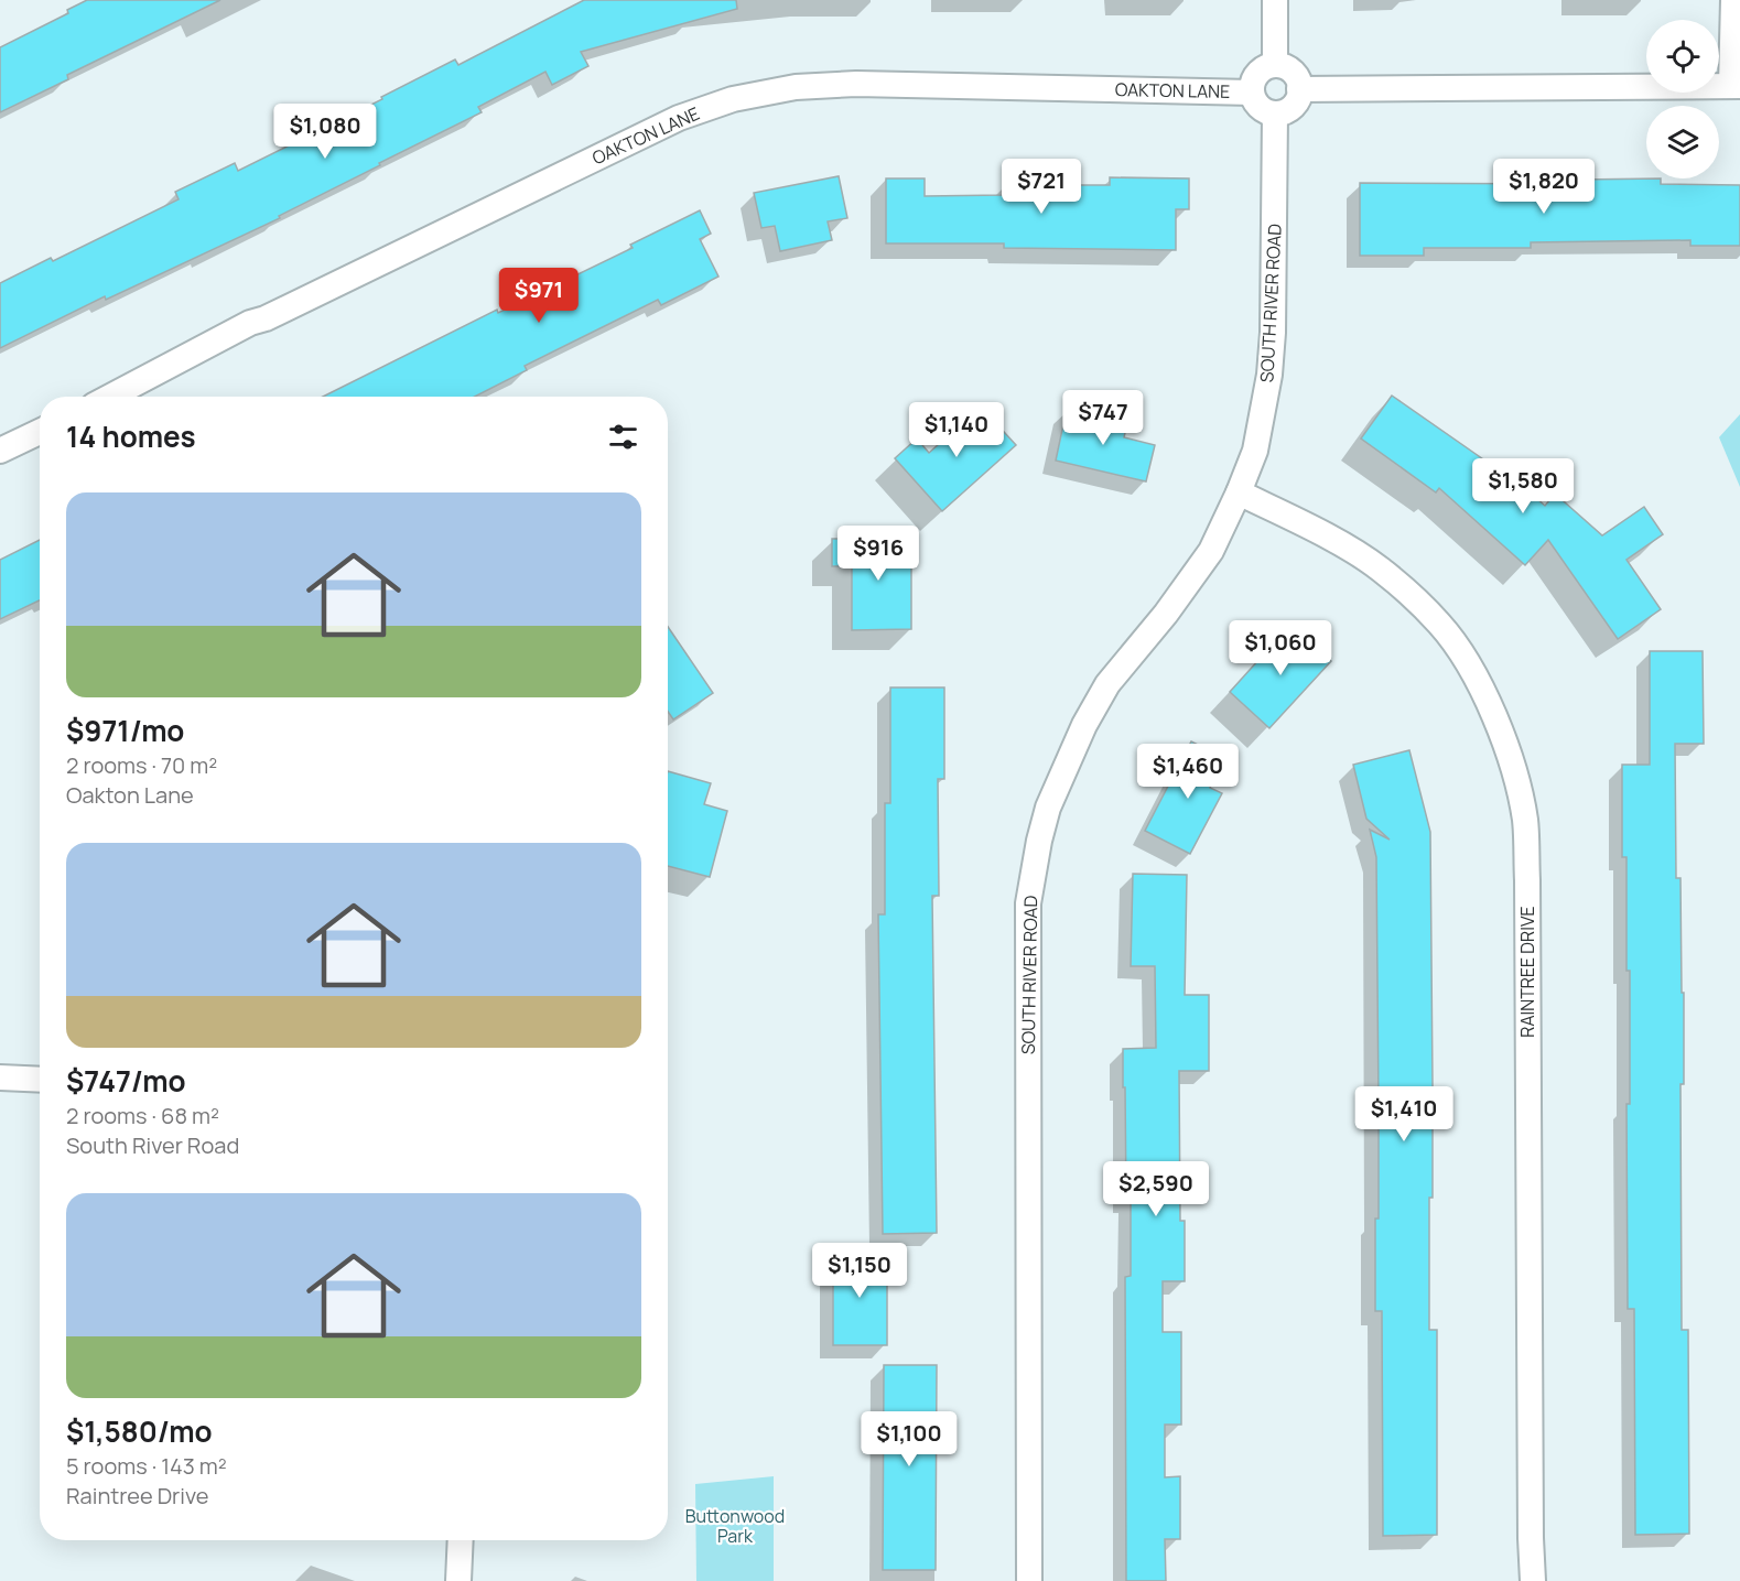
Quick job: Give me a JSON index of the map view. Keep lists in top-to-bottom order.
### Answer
{
  "streets": {
    "street": ["OAKTON LANE", "SOUTH RIVER ROAD", "RAINTREE DRIVE"]
  },
  "crossings": [
    ["OAKTON LANE", "SOUTH RIVER ROAD"],
    ["SOUTH RIVER ROAD", "RAINTREE DRIVE"]
  ],
  "parks": ["Buttonwood Park"],
  "page": {
    "price": [
      "$1,080",
      "$721",
      "$1,820",
      "$971",
      "$747",
      "$1,140",
      "$1,580",
      "$916",
      "$1,060",
      "$1,460",
      "$1,410",
      "$2,590",
      "$1,150",
      "$1,100"
    ],
    "heading": "14 homes",
    "list": [
      {
        "name": "$971/mo",
        "note": "2 rooms · 70 m² · Oakton Lane"
      },
      {
        "name": "$747/mo",
        "note": "2 rooms · 68 m² · South River Road"
      },
      {
        "name": "$1,580/mo",
        "note": "5 rooms · 143 m² · Raintree Drive"
      }
    ]
  }
}
